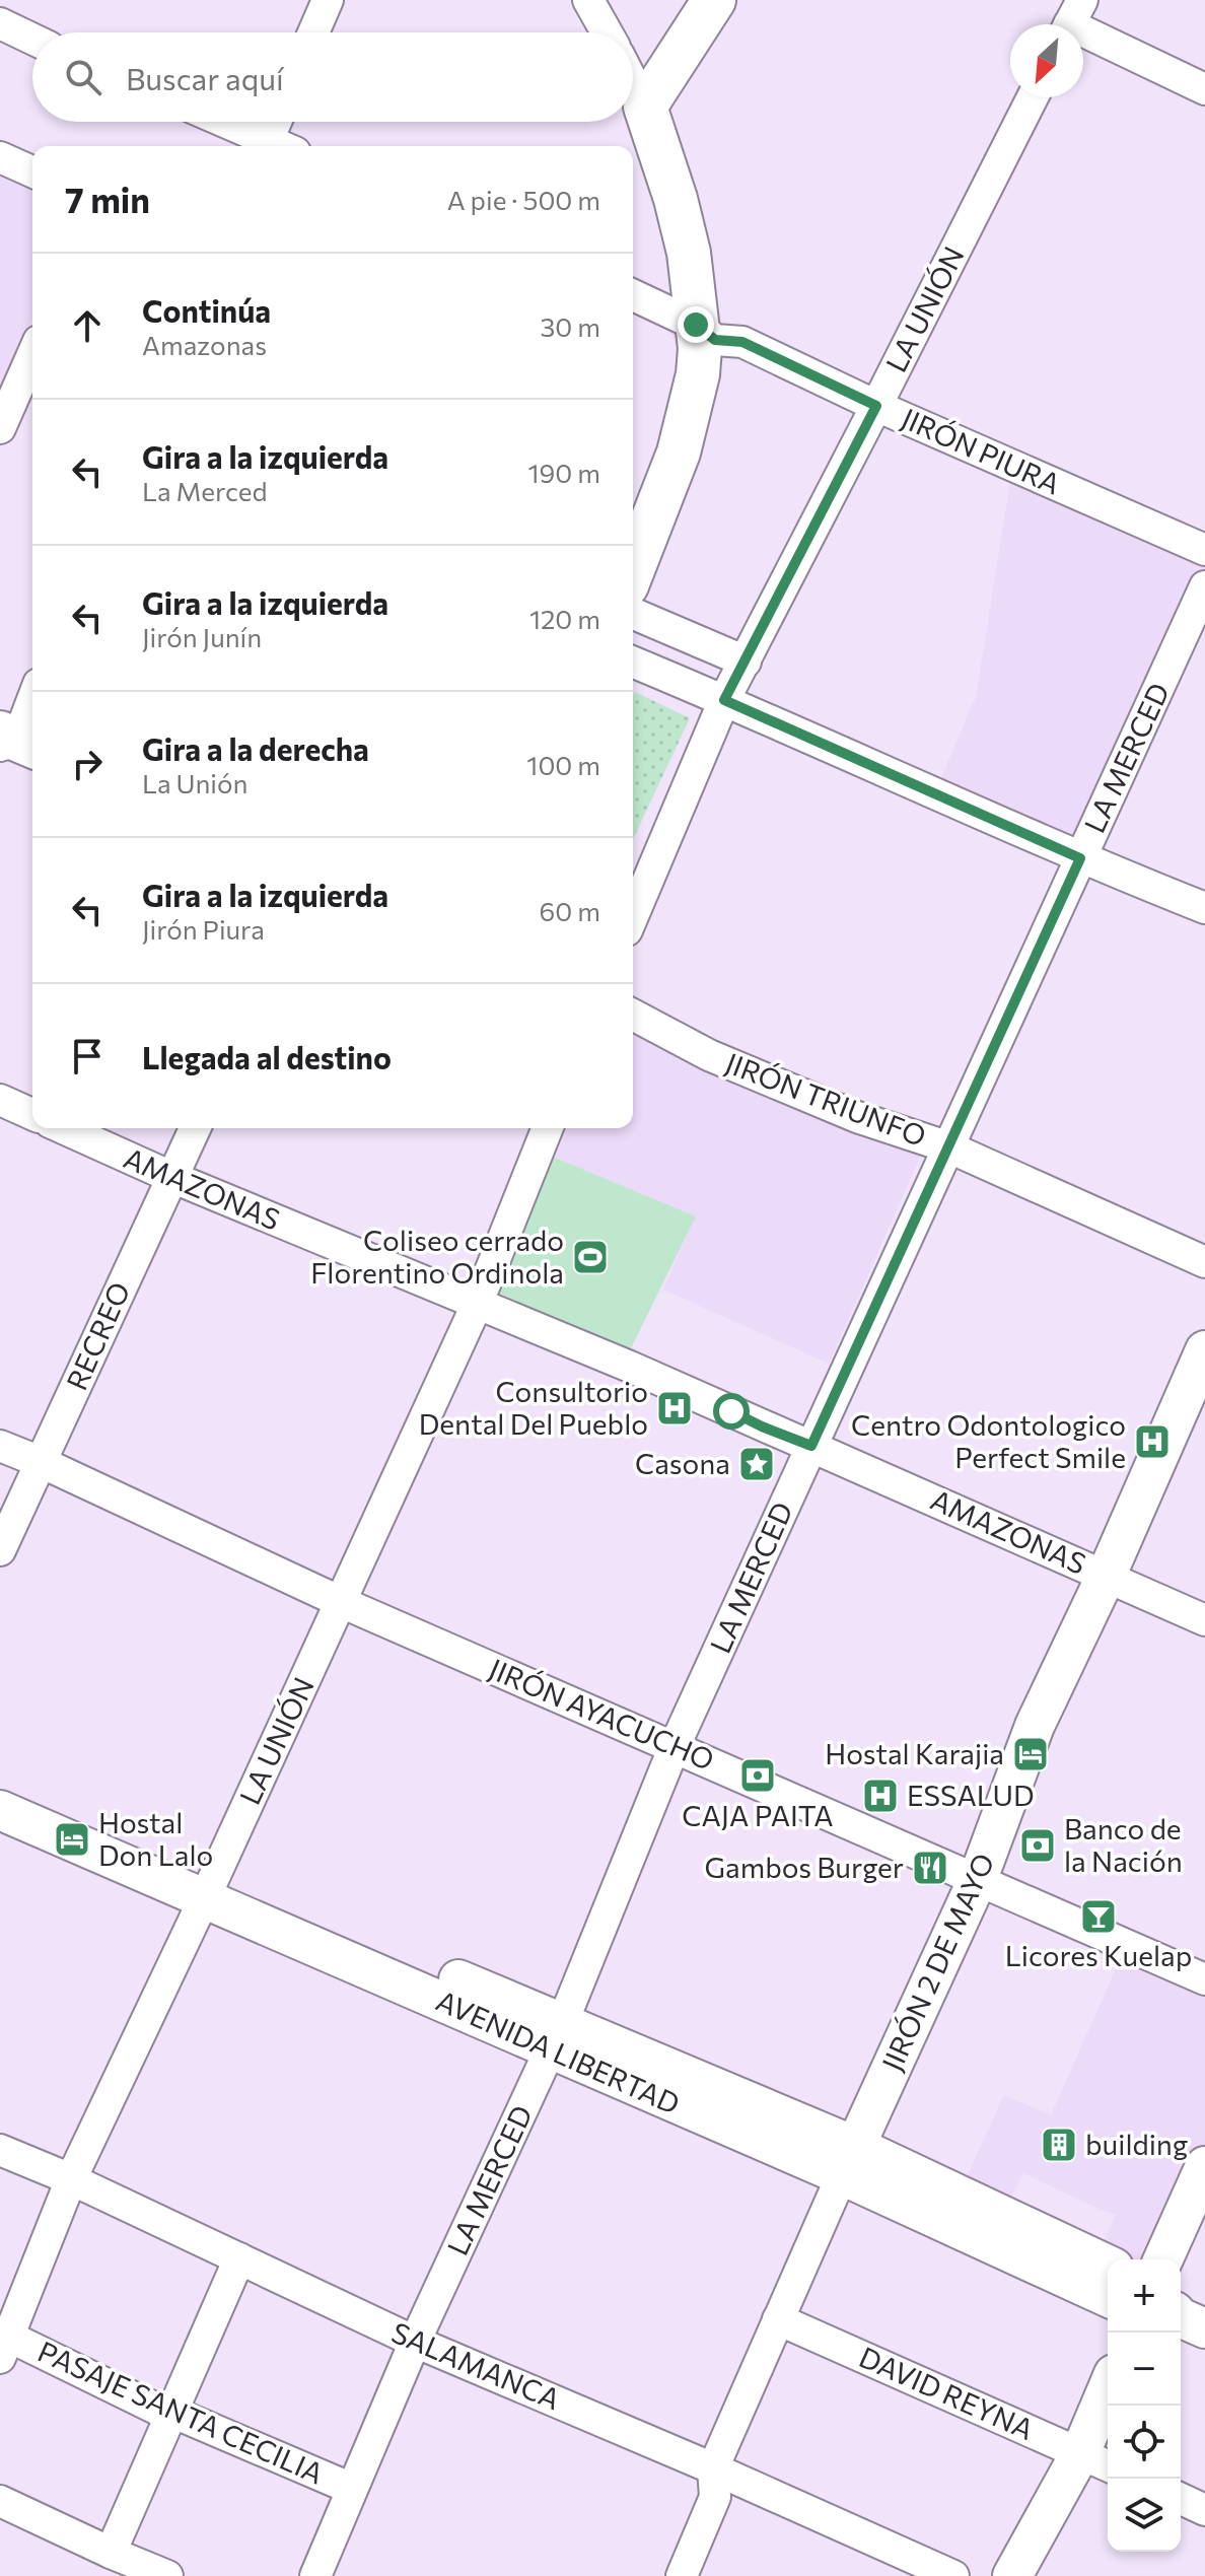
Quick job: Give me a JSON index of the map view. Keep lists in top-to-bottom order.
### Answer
{
  "streets": {
    "main road": ["JIRÓN 2 DE MAYO", "AVENIDA LIBERTAD"],
    "street": [
      "LA UNIÓN",
      "JIRÓN PIURA",
      "LA MERCED",
      "JIRÓN TRIUNFO",
      "AMAZONAS",
      "RECREO",
      "JIRÓN AYACUCHO",
      "SALAMANCA",
      "DAVID REYNA",
      "PASAJE SANTA CECILIA"
    ]
  },
  "crossings": [
    ["LA UNIÓN", "JIRÓN PIURA"],
    ["LA UNIÓN", "AMAZONAS"],
    ["LA UNIÓN", "JIRÓN AYACUCHO"],
    ["LA UNIÓN", "AVENIDA LIBERTAD"],
    ["LA UNIÓN", "SALAMANCA"],
    ["LA UNIÓN", "PASAJE SANTA CECILIA"],
    ["LA MERCED", "JIRÓN TRIUNFO"],
    ["LA MERCED", "AMAZONAS"],
    ["LA MERCED", "JIRÓN AYACUCHO"],
    ["LA MERCED", "AVENIDA LIBERTAD"],
    ["LA MERCED", "SALAMANCA"],
    ["LA MERCED", "PASAJE SANTA CECILIA"],
    ["AMAZONAS", "RECREO"],
    ["AMAZONAS", "JIRÓN 2 DE MAYO"],
    ["RECREO", "JIRÓN AYACUCHO"],
    ["JIRÓN AYACUCHO", "JIRÓN 2 DE MAYO"],
    ["JIRÓN 2 DE MAYO", "AVENIDA LIBERTAD"],
    ["JIRÓN 2 DE MAYO", "SALAMANCA"],
    ["JIRÓN 2 DE MAYO", "DAVID REYNA"]
  ],
  "places": {
    "sports": ["Coliseo cerrado Florentino Ordinola"],
    "hospital": ["Consultorio Dental Del Pueblo", "Centro Odontologico Perfect Smile", "ESSALUD"],
    "place": ["Casona"],
    "hotel": ["Hostal Karajia", "Hostal Don Lalo"],
    "bank": ["CAJA PAITA", "Banco de la Nación"],
    "restaurant": ["Gambos Burger"],
    "bar": ["Licores Kuelap"],
    "building": ["building"]
  },
  "north": "bottom left",
  "page": {
    "search": "Buscar aquí",
    "heading": ["7 min", "A pie · 500 m"],
    "list": [
      ["Continúa", "Amazonas", "30 m"],
      ["Gira a la izquierda", "La Merced", "190 m"],
      ["Gira a la izquierda", "Jirón Junín", "120 m"],
      ["Gira a la derecha", "La Unión", "100 m"],
      ["Gira a la izquierda", "Jirón Piura", "60 m"],
      "Llegada al destino"
    ],
    "map_buttons": ["+", "−"]
  }
}
